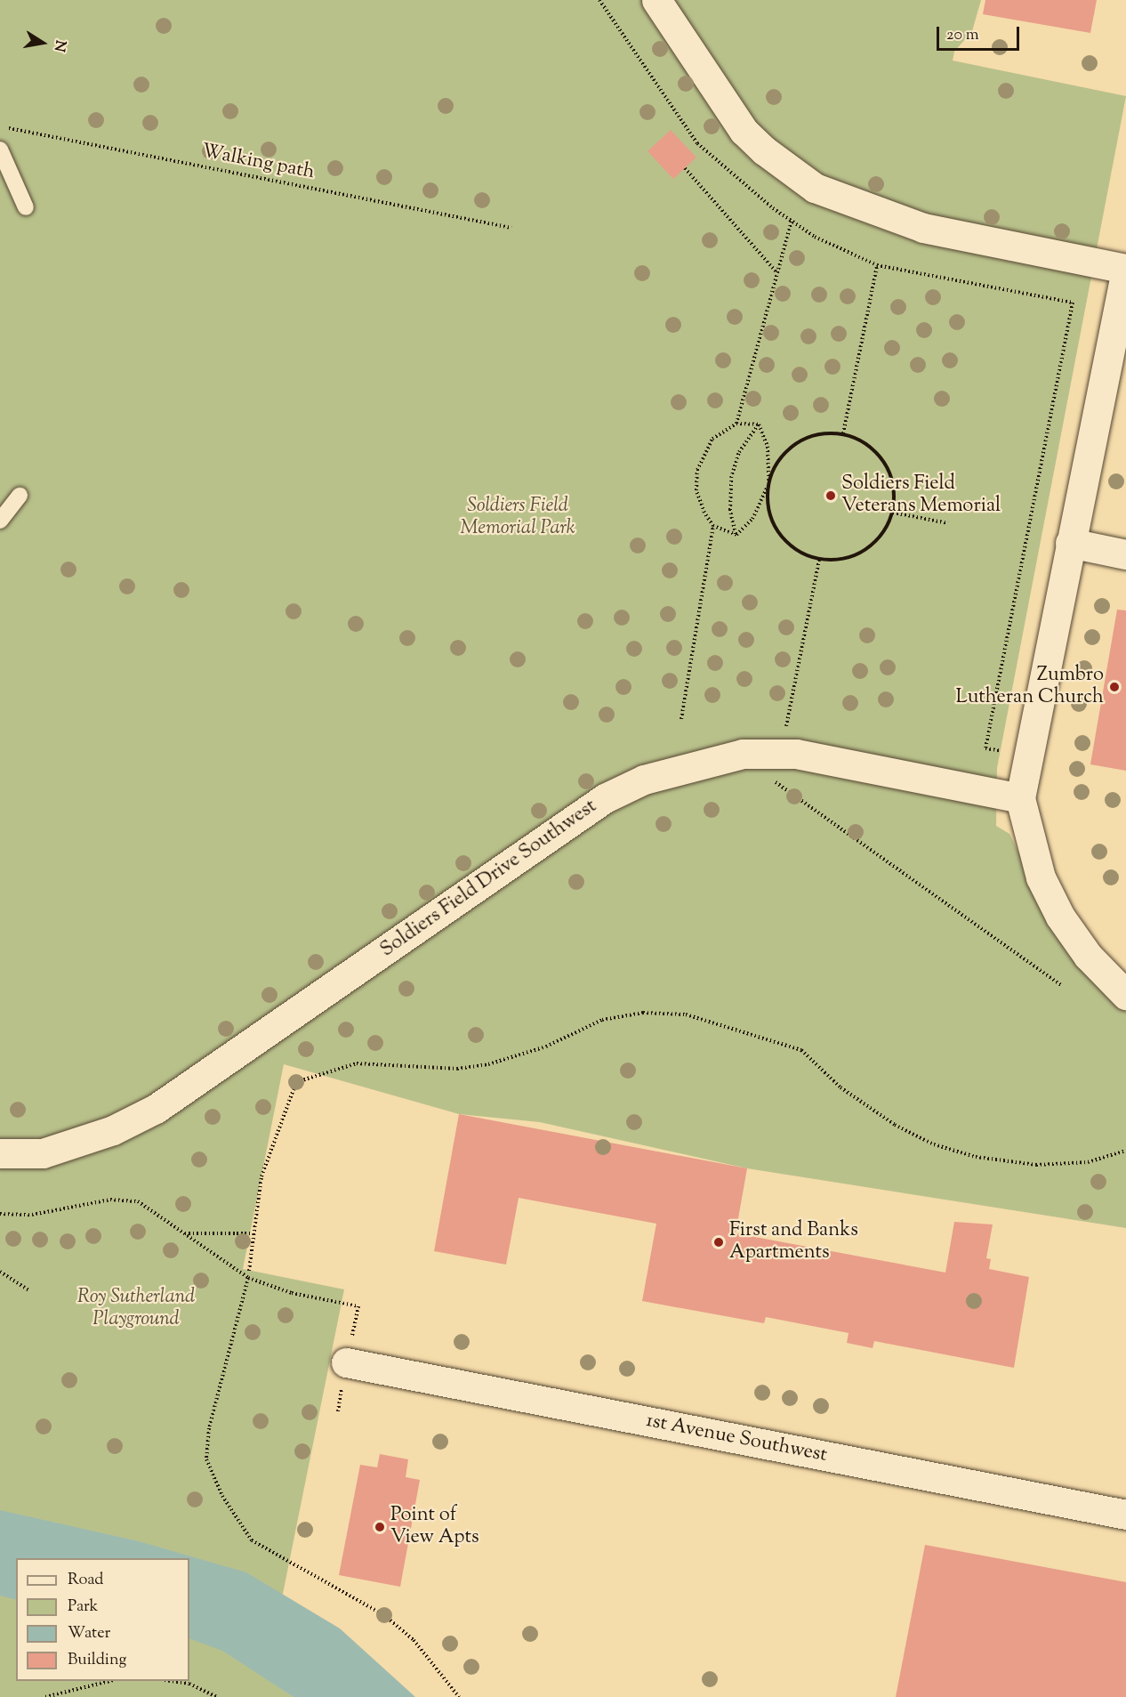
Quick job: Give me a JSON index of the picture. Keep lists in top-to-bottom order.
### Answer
{
  "streets": {
    "street": ["Soldiers Field Drive Southwest", "1st Avenue Southwest"],
    "path": ["Walking path"]
  },
  "parks": ["Soldiers Field Memorial Park", "Roy Sutherland Playground"],
  "places": [
    "Soldiers Field Veterans Memorial",
    "Zumbro Lutheran Church",
    "First and Banks Apartments",
    "Point of View Apts"
  ],
  "legend": [
    "Road",
    "Park",
    "Water",
    "Building"
  ],
  "scale_bar": "20 m",
  "north": "right"
}
